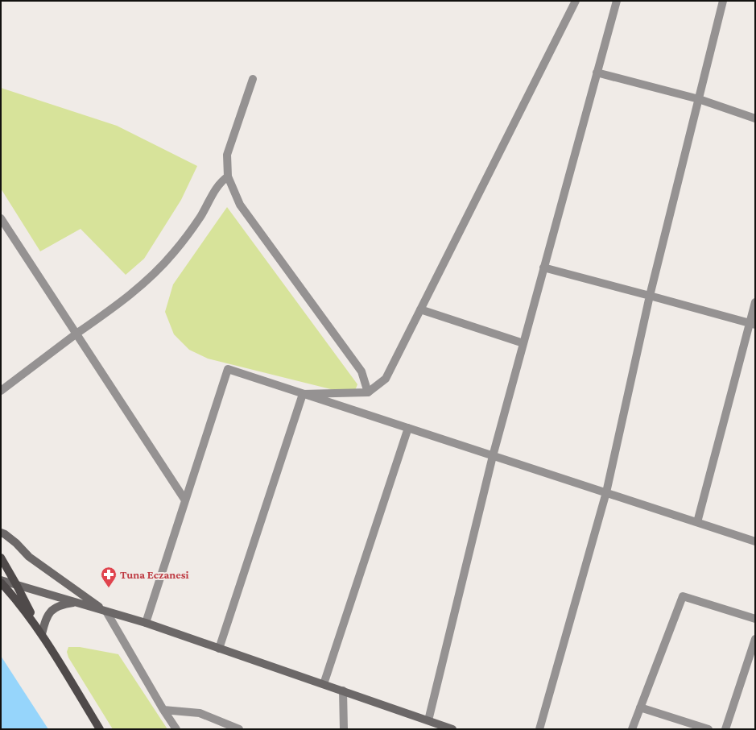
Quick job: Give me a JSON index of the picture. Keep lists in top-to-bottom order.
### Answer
{
  "places": {
    "pharmacy": ["Tuna Eczanesi"]
  }
}
